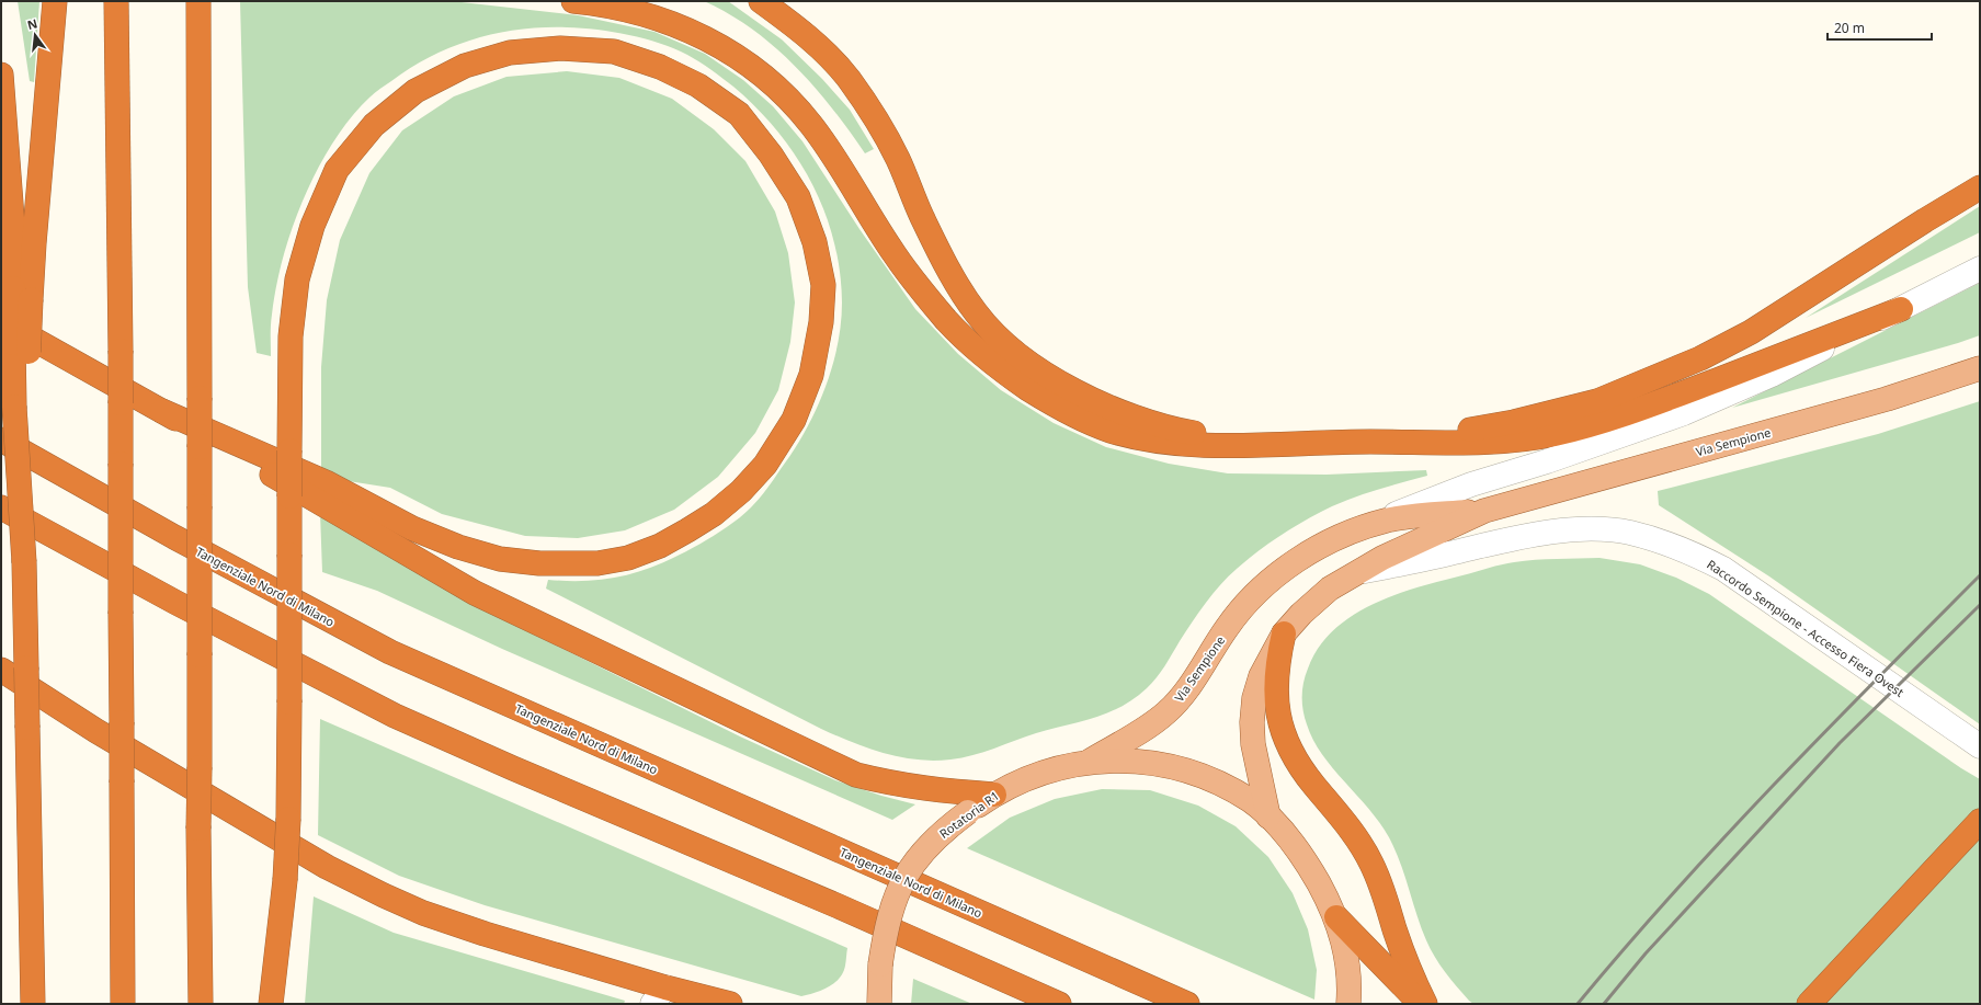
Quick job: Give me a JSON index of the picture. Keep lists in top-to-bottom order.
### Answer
{
  "streets": {
    "highway": ["Tangenziale Nord di Milano"],
    "main road": ["Via Sempione", "Rotatoria R1"],
    "street": ["Raccordo Sempione - Accesso Fiera Ovest"]
  },
  "crossings": [
    ["Via Sempione", "Raccordo Sempione - Accesso Fiera Ovest"],
    ["Via Sempione", "Rotatoria R1"]
  ],
  "scale_bar": "20 m",
  "north": "top"
}
